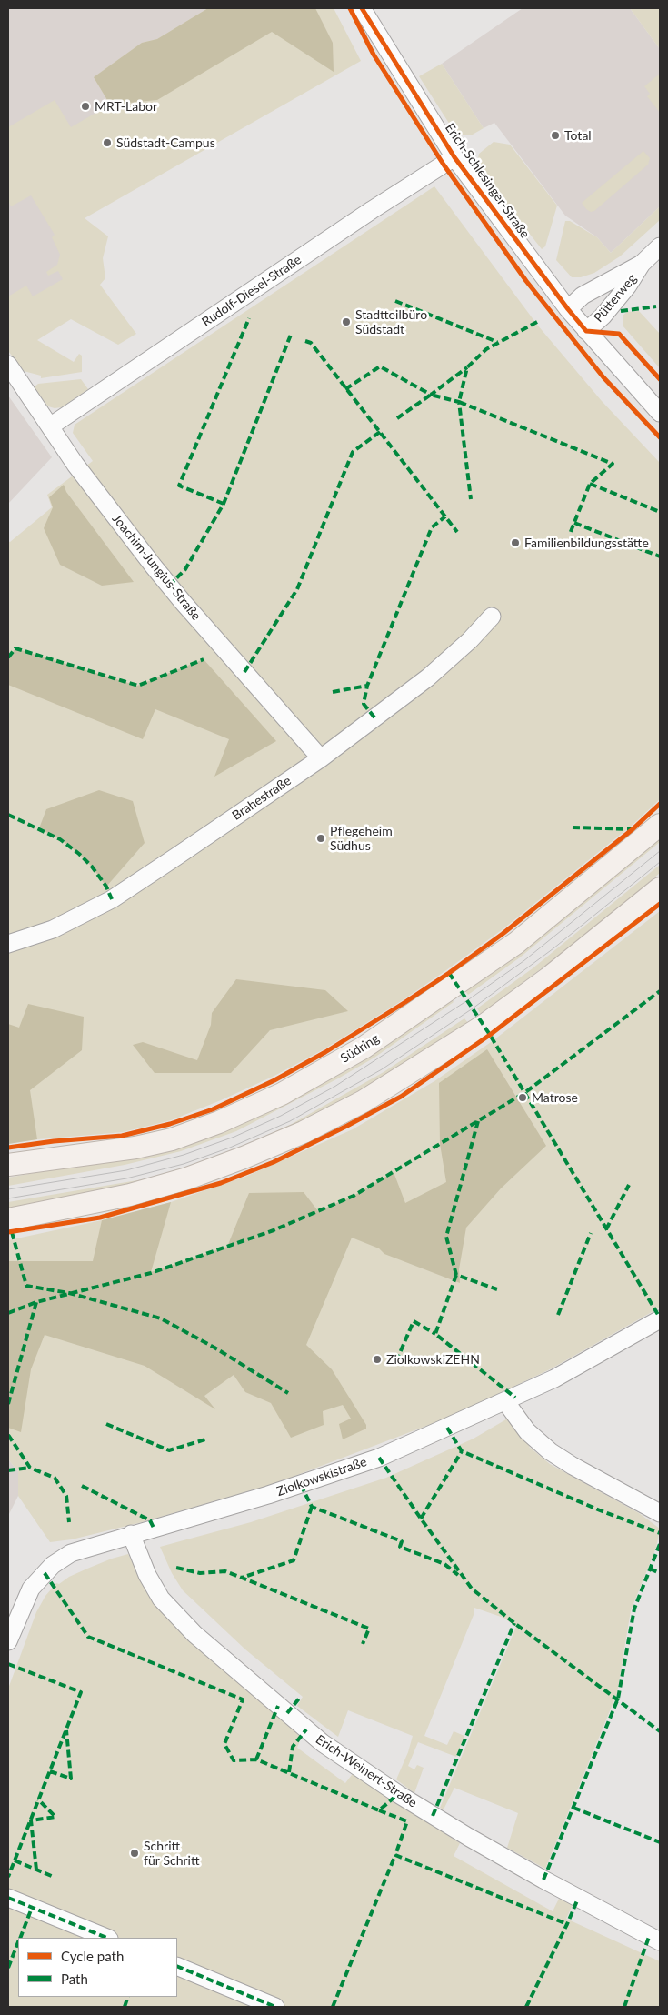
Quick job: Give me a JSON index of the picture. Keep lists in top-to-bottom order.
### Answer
{
  "streets": {
    "main road": ["Südring"],
    "street": [
      "Erich-Schlesinger-Straße",
      "Rudolf-Diesel-Straße",
      "Pütterweg",
      "Joachim-Jungius-Straße",
      "Brahestraße",
      "Ziolkowskistraße",
      "Erich-Weinert-Straße"
    ]
  },
  "crossings": [
    ["Erich-Schlesinger-Straße", "Rudolf-Diesel-Straße"],
    ["Erich-Schlesinger-Straße", "Pütterweg"],
    ["Rudolf-Diesel-Straße", "Joachim-Jungius-Straße"],
    ["Joachim-Jungius-Straße", "Brahestraße"],
    ["Ziolkowskistraße", "Erich-Weinert-Straße"]
  ],
  "places": [
    "MRT-Labor",
    "Total",
    "Südstadt-Campus",
    "Stadtteilbüro Südstadt",
    "Familienbildungsstätte",
    "Pflegeheim Südhus",
    "Matrose",
    "ZiolkowskiZEHN",
    "Schritt für Schritt"
  ],
  "legend": ["Cycle path", "Path"]
}
